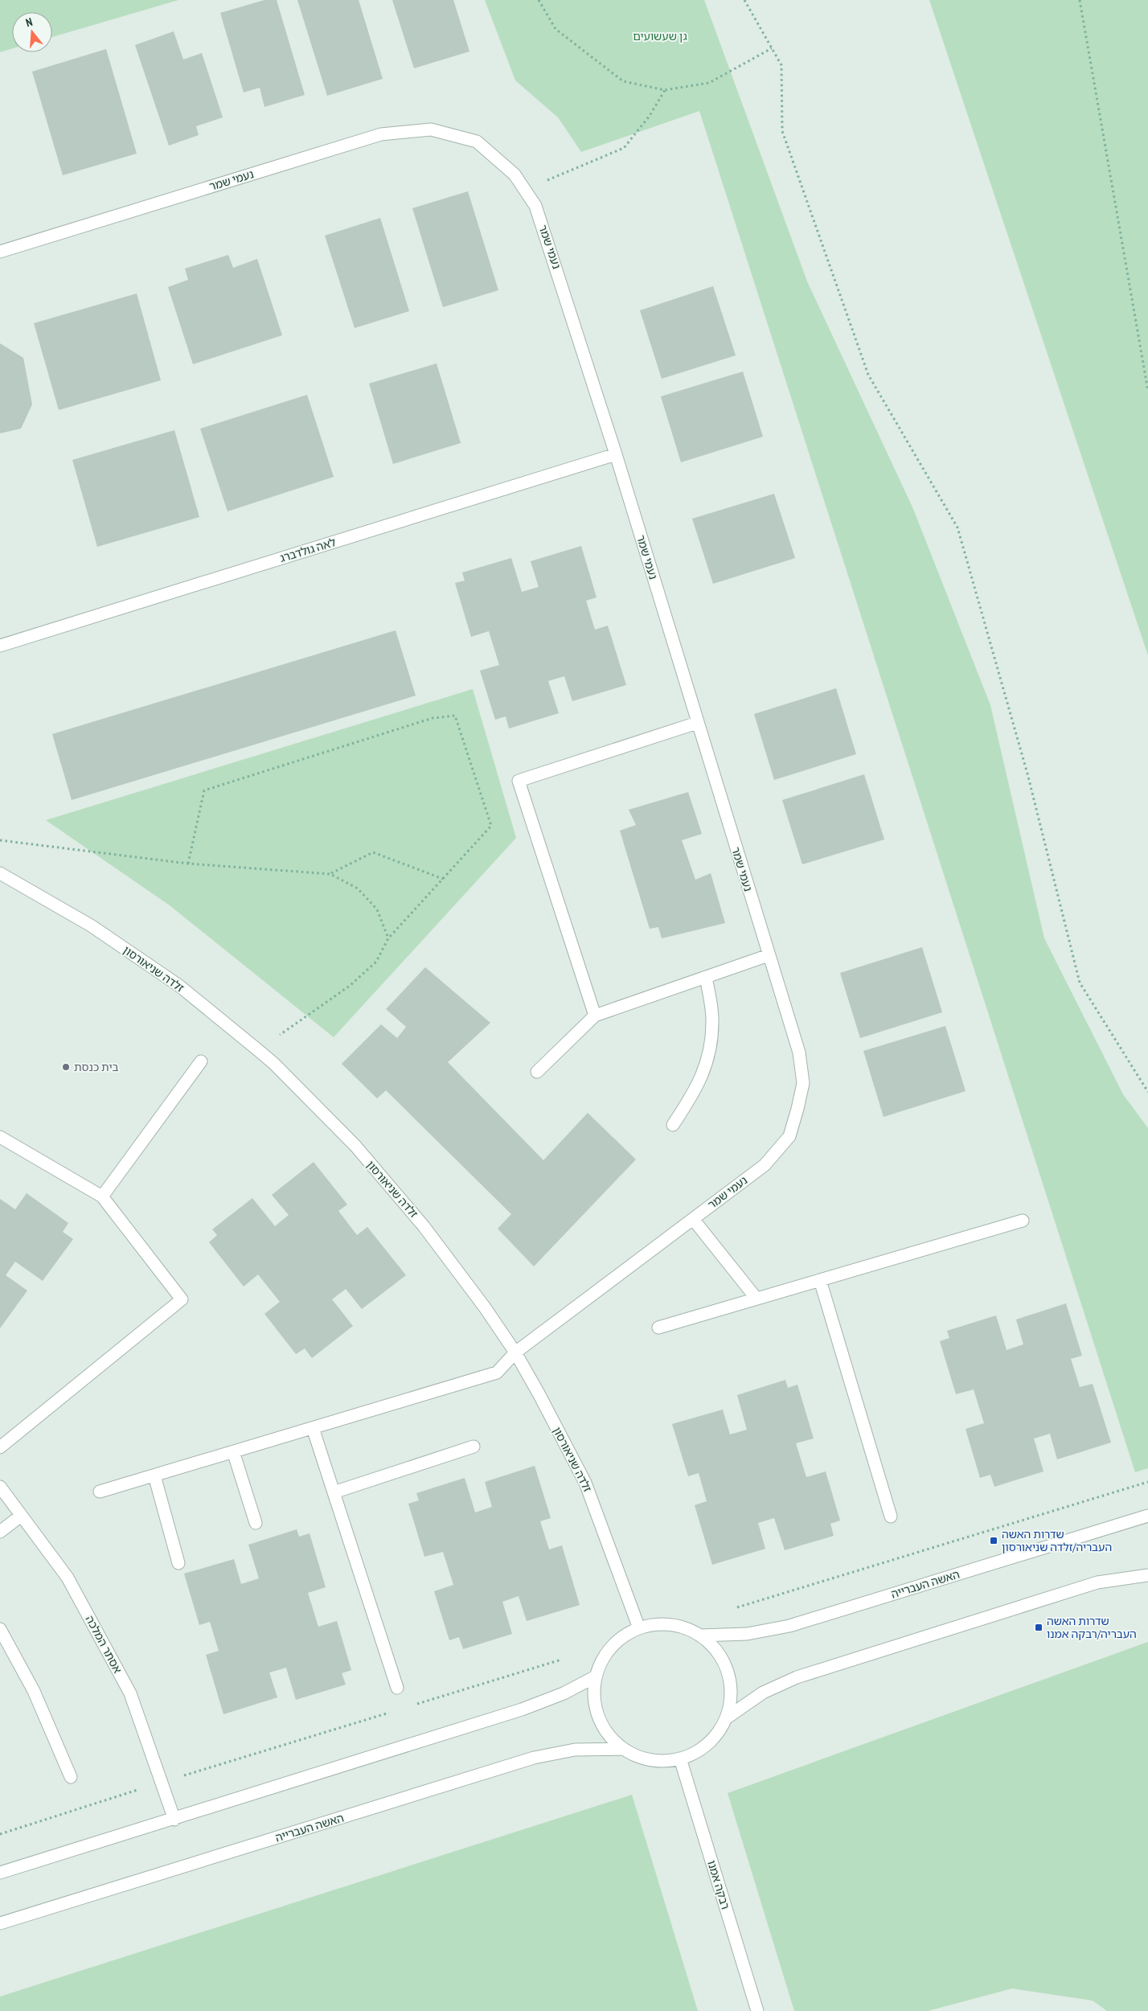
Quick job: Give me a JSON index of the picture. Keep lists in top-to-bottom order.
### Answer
{
  "streets": {
    "street": [
      "נעמי שמר",
      "לאה גולדברג",
      "זלדה שניאורסון",
      "האשה העברייה",
      "אסתר המלכה",
      "רבקה אמנו"
    ]
  },
  "crossings": [
    ["נעמי שמר", "לאה גולדברג"],
    ["נעמי שמר", "זלדה שניאורסון"],
    ["זלדה שניאורסון", "האשה העברייה"],
    ["זלדה שניאורסון", "רבקה אמנו"],
    ["האשה העברייה", "רבקה אמנו"]
  ],
  "parks": ["גן שעשועים"],
  "places": {
    "other": ["בית כנסת"],
    "transit": ["שדרות האשה העבריה/זלדה שניאורסון", "שדרות האשה העבריה/רבקה אמנו"]
  },
  "north": "top"
}
